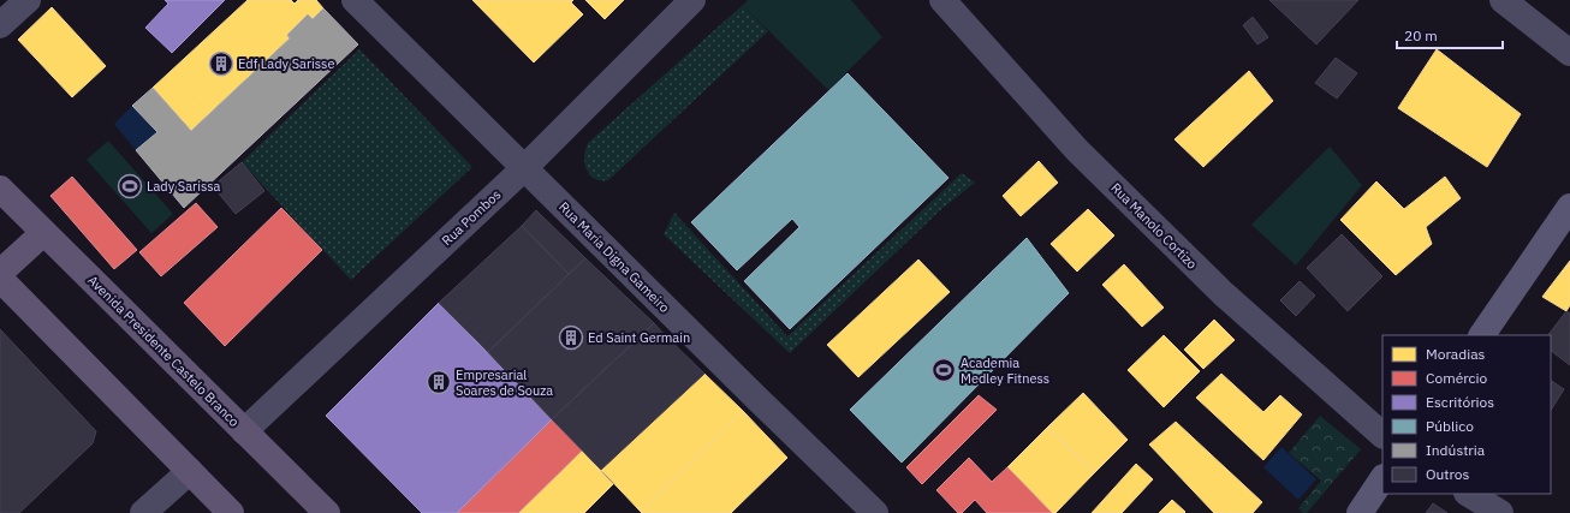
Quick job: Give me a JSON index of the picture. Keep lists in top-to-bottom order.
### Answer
{
  "streets": {
    "main road": ["Avenida Presidente Castelo Branco"],
    "street": ["Rua Pombos", "Rua Manolo Cortizo", "Rua Maria Digna Gameiro"]
  },
  "crossings": [
    ["Rua Pombos", "Rua Maria Digna Gameiro"],
    ["Rua Pombos", "Avenida Presidente Castelo Branco"]
  ],
  "places": {
    "building": ["Edf Lady Sarisse", "Ed Saint Germain", "Empresarial Soares de Souza"],
    "sports": ["Lady Sarissa", "Academia Medley Fitness"]
  },
  "legend": [
    "Moradias",
    "Comércio",
    "Escritórios",
    "Público",
    "Indústria",
    "Outros"
  ],
  "scale_bar": "20 m"
}
